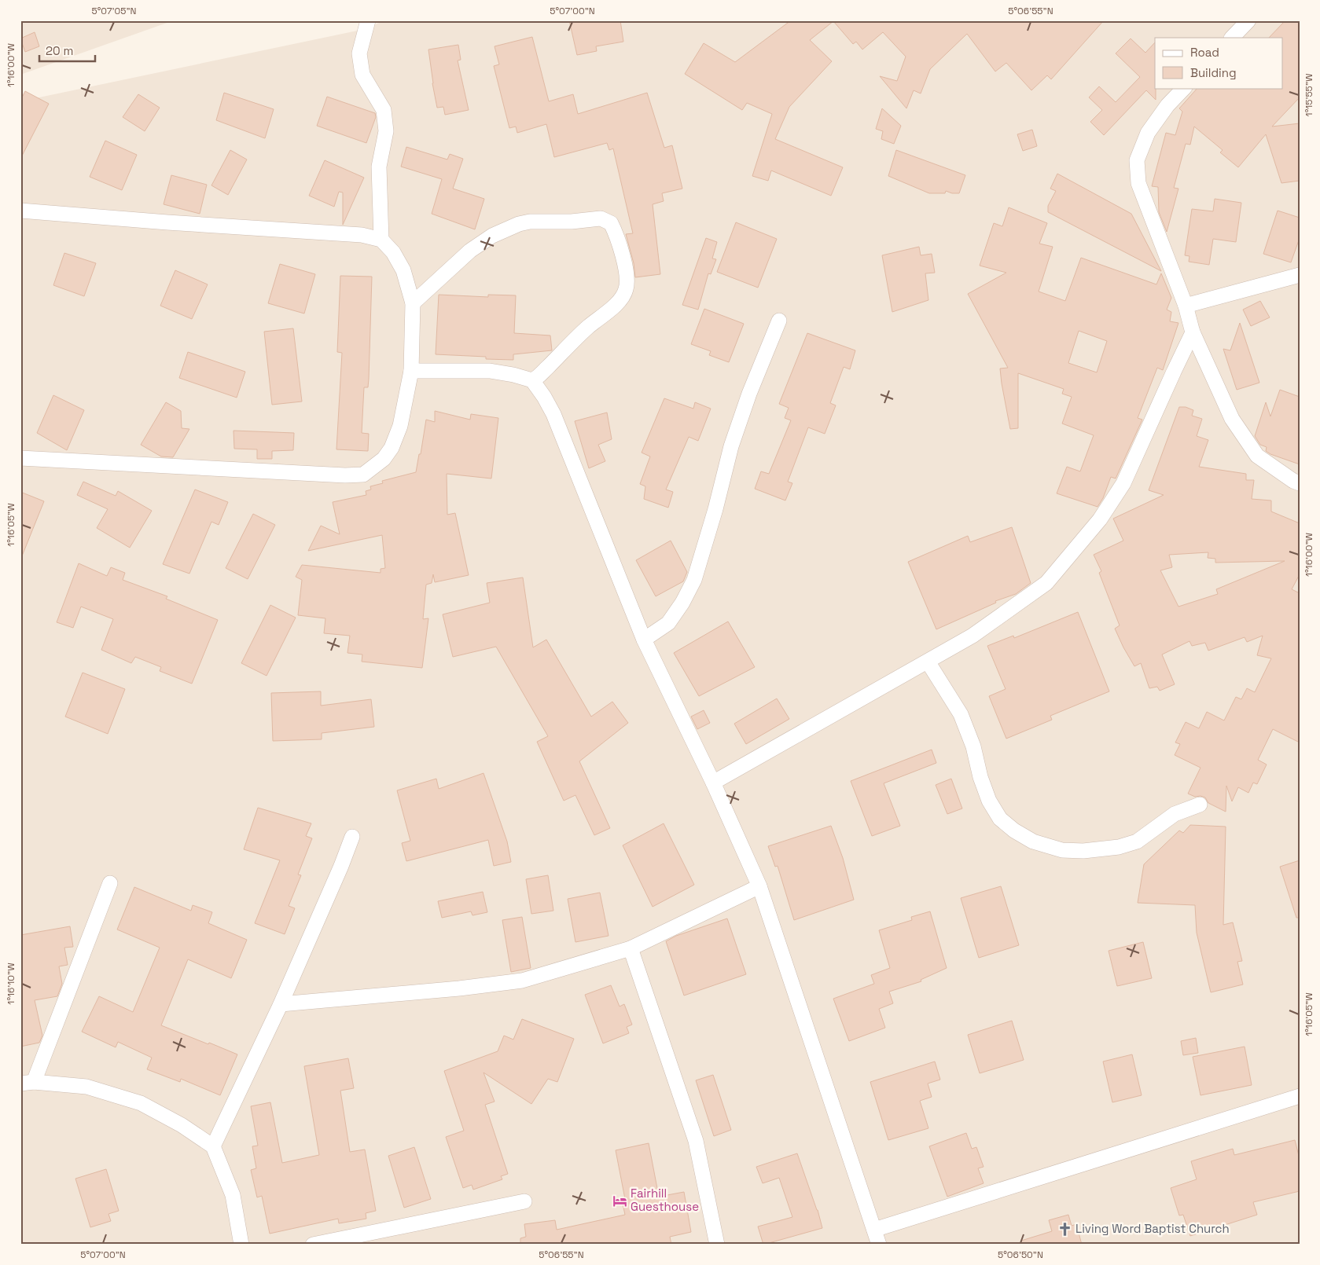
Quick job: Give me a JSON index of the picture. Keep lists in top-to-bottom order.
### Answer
{
  "places": {
    "hotel": ["Fairhill Guesthouse"],
    "church": ["Living Word Baptist Church"]
  },
  "legend": ["Road", "Building"],
  "scale_bar": "20 m",
  "coordinates": [
    "5°07'05\"N",
    "5°07'00\"N",
    "5°06'55\"N",
    "1°16'00\"W",
    "1°15'55\"W",
    "1°16'05\"W",
    "1°16'10\"W",
    "5°06'50\"N"
  ]
}
